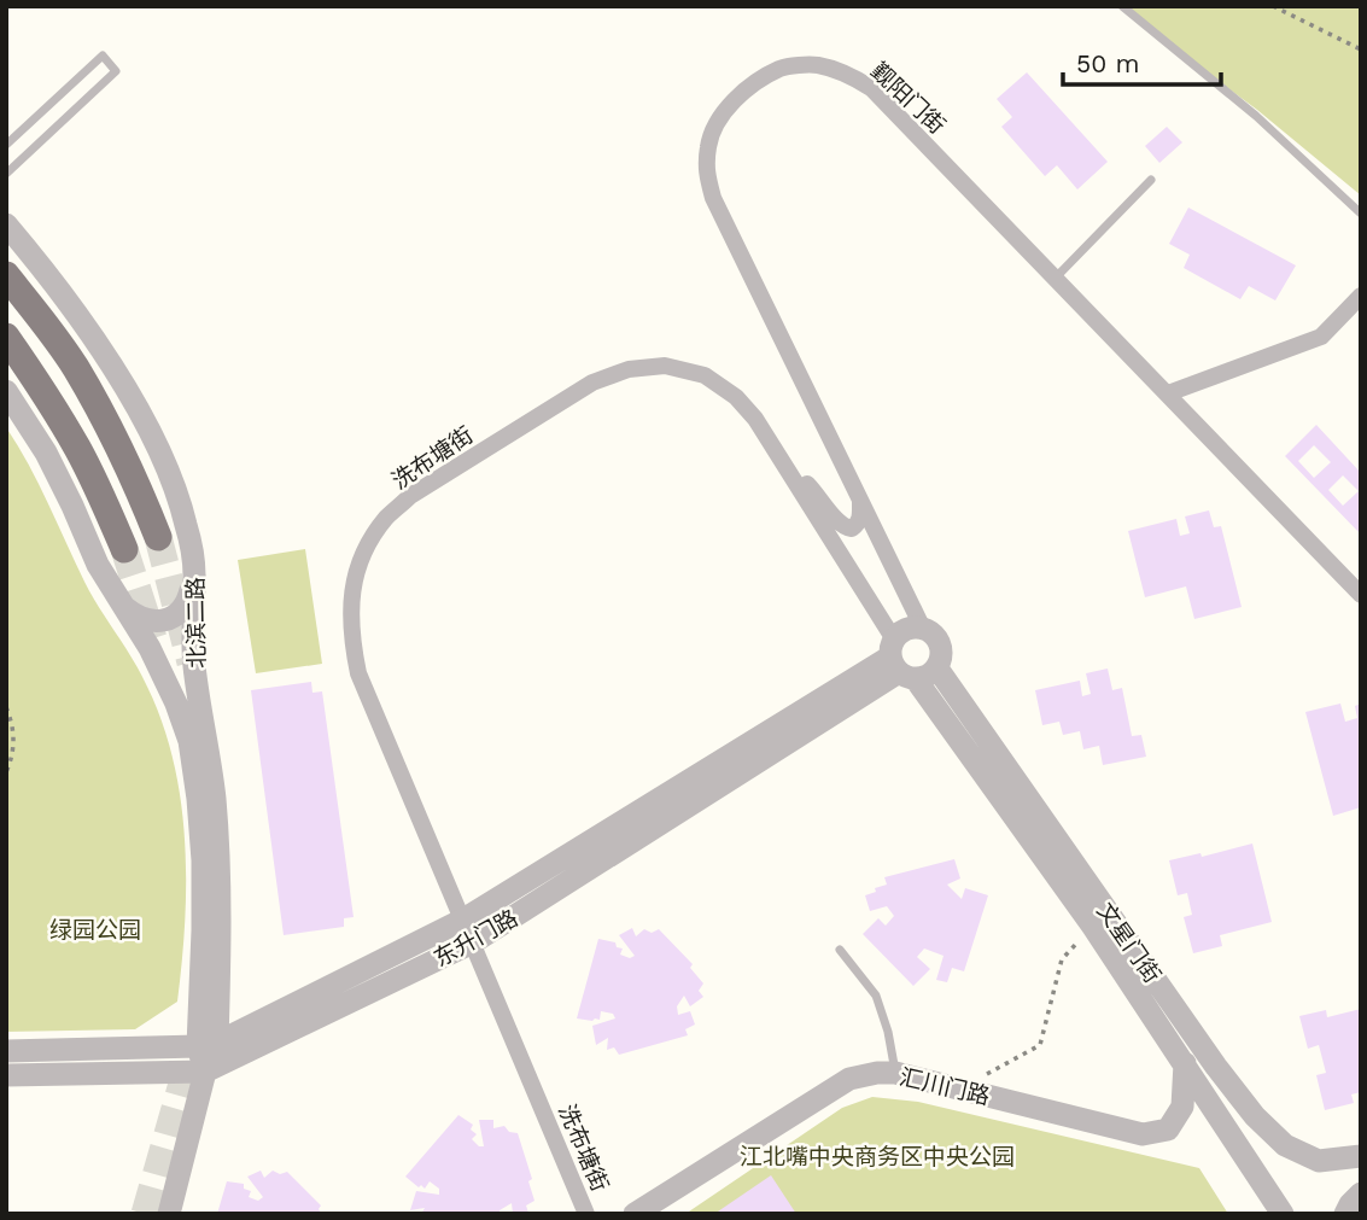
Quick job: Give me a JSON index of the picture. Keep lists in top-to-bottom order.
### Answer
{
  "streets": {
    "street": [
      "觐阳门街",
      "洗布塘街",
      "北滨二路",
      "东升门路",
      "文星门街",
      "汇川门路"
    ]
  },
  "crossings": [
    ["觐阳门街", "洗布塘街"],
    ["觐阳门街", "东升门路"],
    ["觐阳门街", "文星门街"],
    ["洗布塘街", "东升门路"],
    ["洗布塘街", "文星门街"],
    ["北滨二路", "东升门路"],
    ["东升门路", "文星门街"],
    ["文星门街", "汇川门路"]
  ],
  "parks": ["绿园公园", "江北嘴中央商务区中央公园"],
  "scale_bar": "50 m"
}
